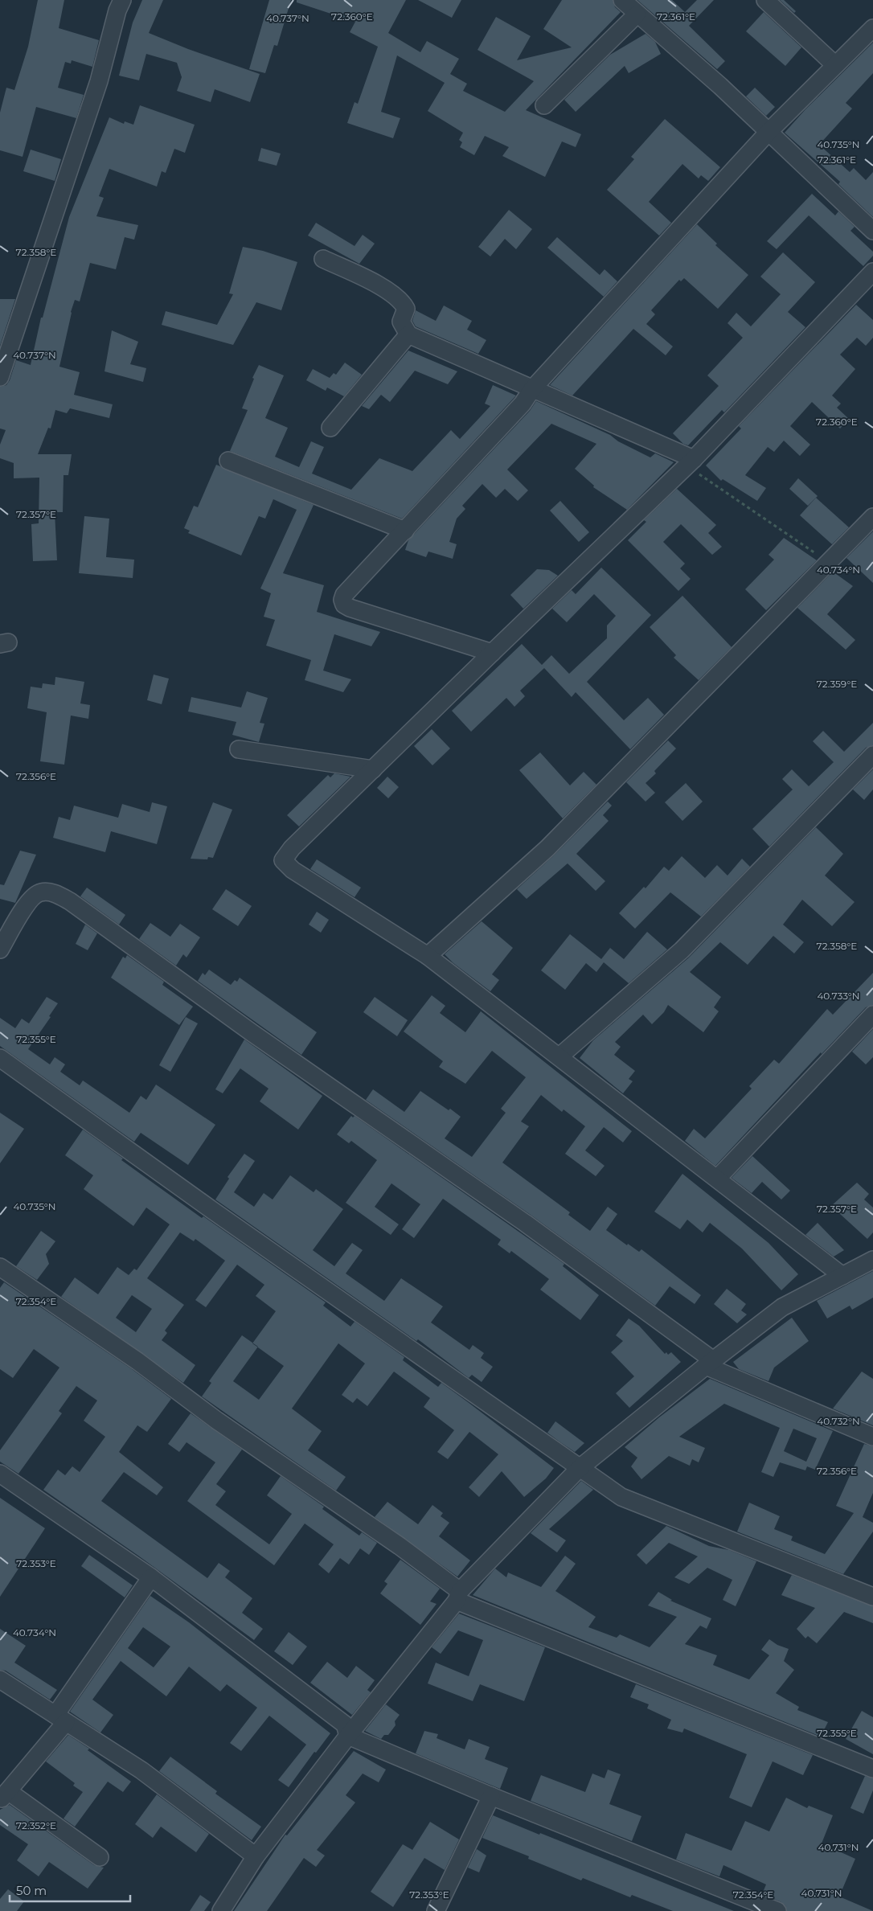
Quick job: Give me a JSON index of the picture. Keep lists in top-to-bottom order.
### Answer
{
  "scale_bar": "50 m",
  "coordinates": [
    "72.360°E",
    "72.361°E",
    "40.737°N",
    "40.735°N",
    "72.358°E",
    "72.357°E",
    "40.734°N",
    "72.359°E",
    "72.356°E",
    "40.733°N",
    "72.355°E",
    "72.354°E",
    "40.732°N",
    "72.353°E",
    "72.352°E",
    "40.731°N"
  ]
}
